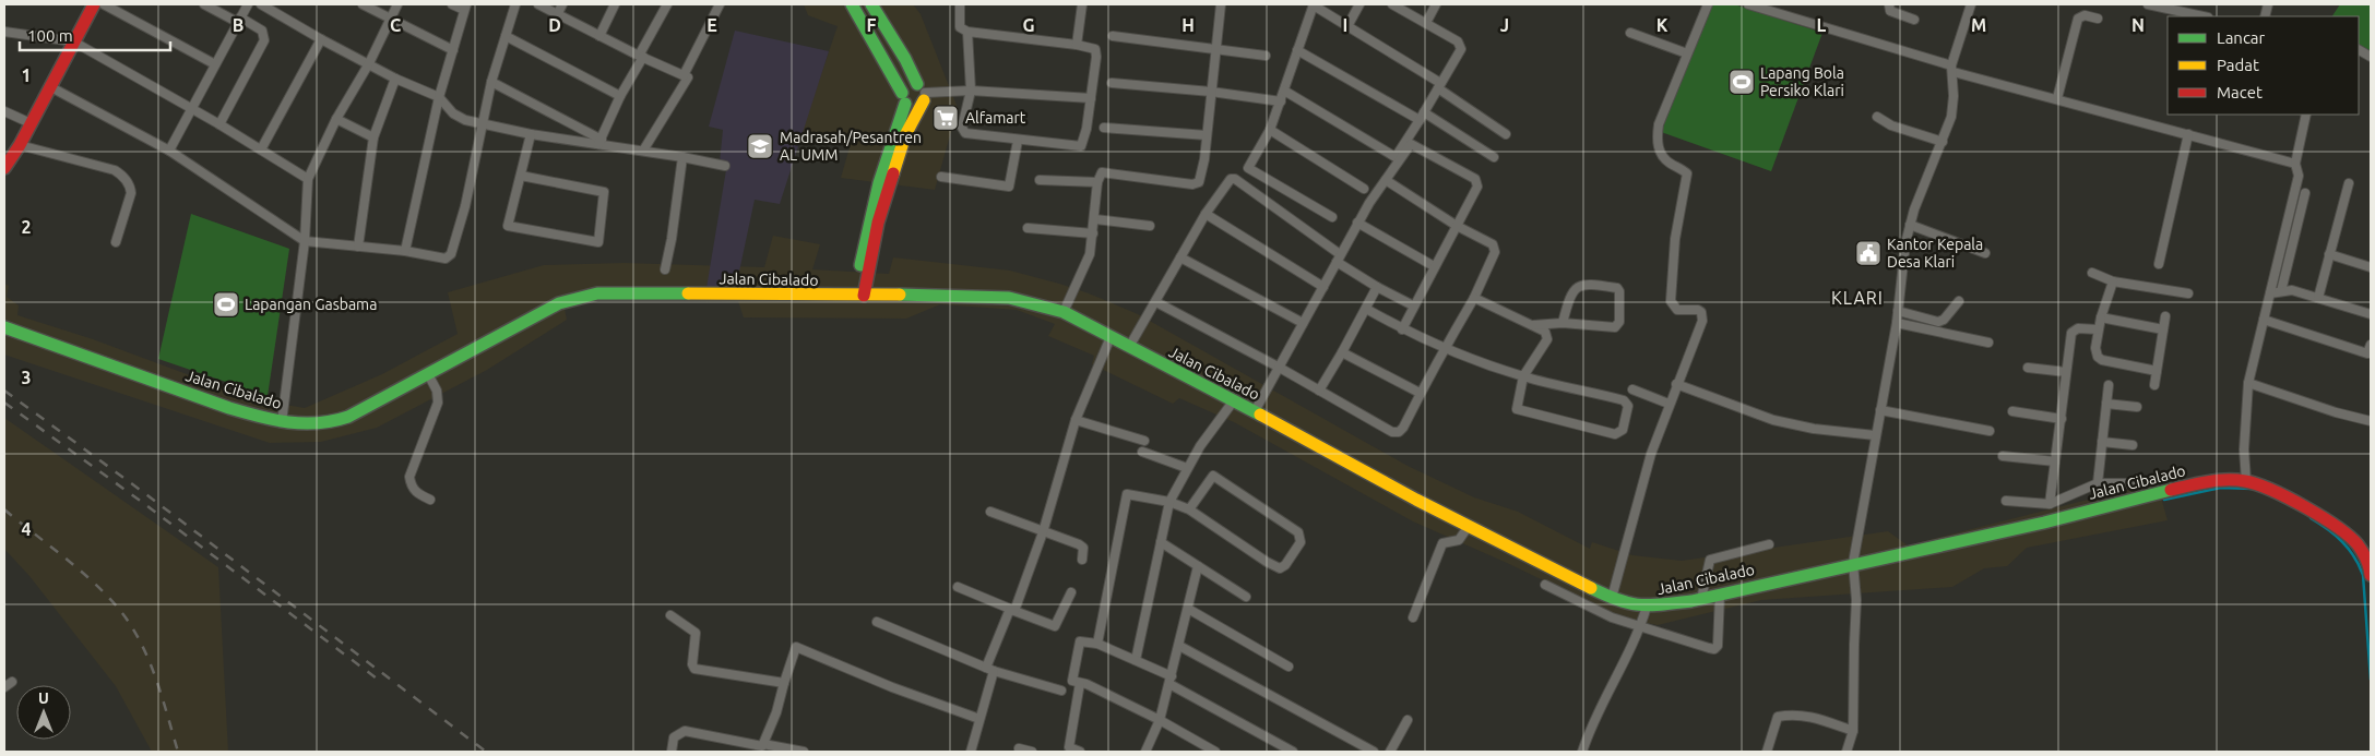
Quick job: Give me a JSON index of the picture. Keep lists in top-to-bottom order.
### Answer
{
  "streets": {
    "street": ["Jalan Cibalado"]
  },
  "districts": ["KLARI"],
  "places": {
    "sports": ["Lapang Bola Persiko Klari", "Lapangan Gasbama"],
    "supermarket": ["Alfamart"],
    "school or university": ["Madrasah/Pesantren AL UMM"],
    "public building": ["Kantor Kepala Desa Klari"]
  },
  "legend": ["Lancar", "Padat", "Macet"],
  "scale_bar": "100 m",
  "north": "top",
  "grid": {
    "columns": [
      "B",
      "C",
      "D",
      "E",
      "F",
      "G",
      "H",
      "I",
      "J",
      "K",
      "L",
      "M",
      "N"
    ],
    "rows": [
      "1",
      "2",
      "3",
      "4"
    ]
  }
}
